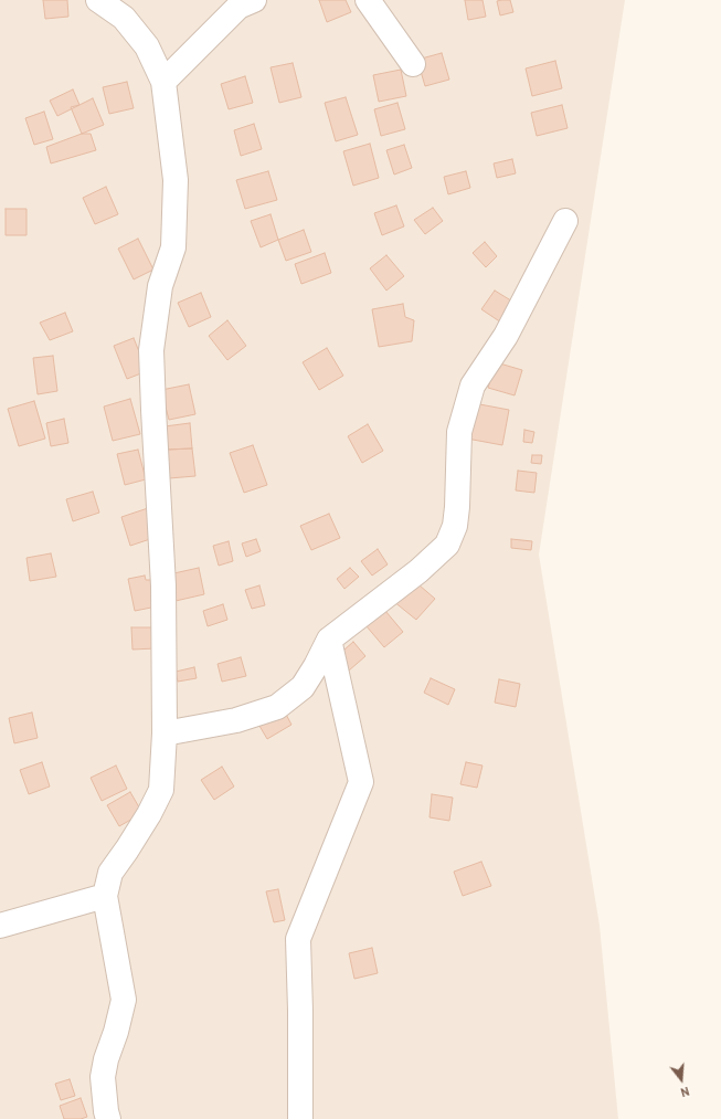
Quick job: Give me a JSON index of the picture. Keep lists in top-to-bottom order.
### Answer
{
  "north": "bottom"
}
